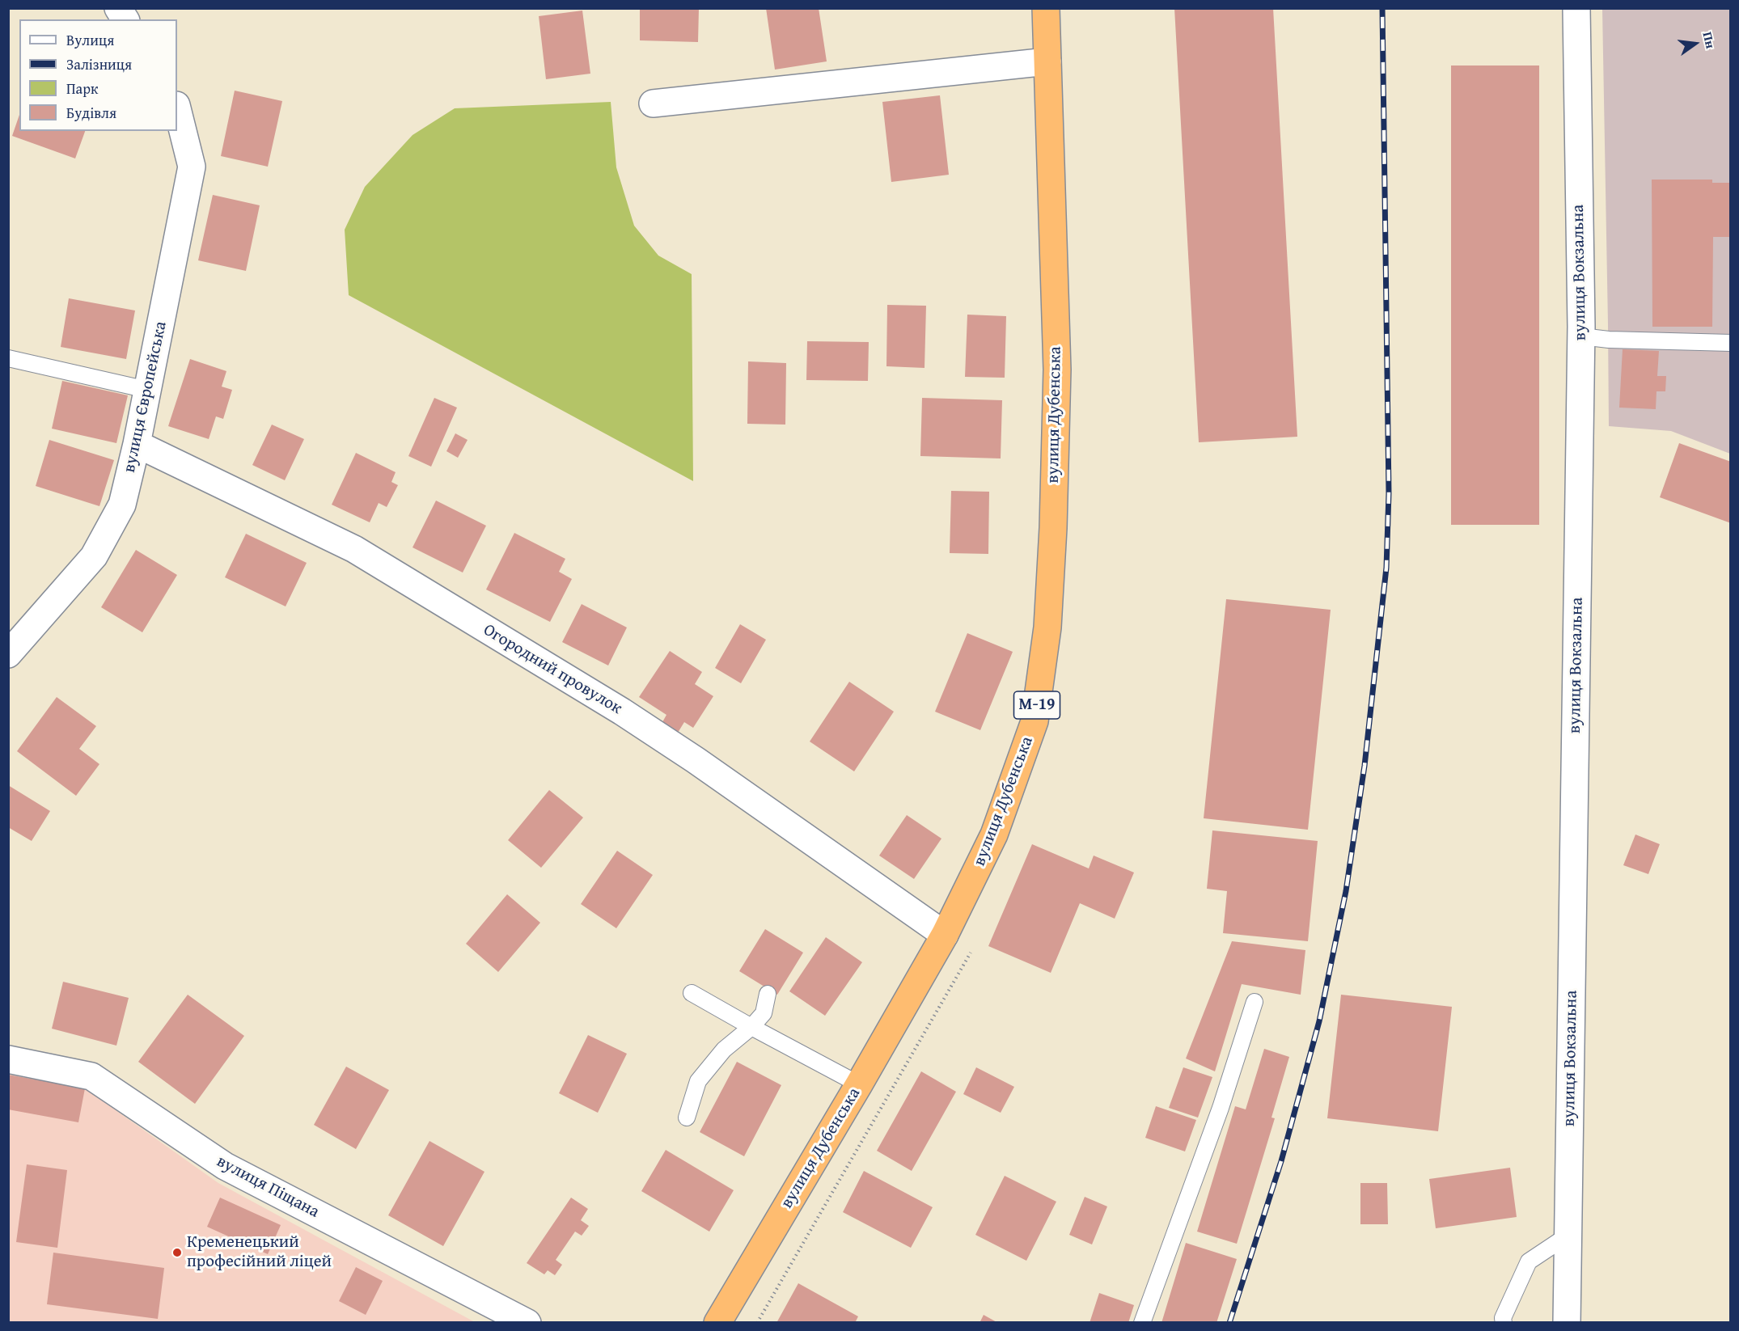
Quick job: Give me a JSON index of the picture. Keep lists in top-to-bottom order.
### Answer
{
  "streets": {
    "highway": ["вулиця Дубенська", "М-19"],
    "street": [
      "вулиця Вокзальна",
      "вулиця Європейська",
      "Огородний провулок",
      "вулиця Піщана"
    ]
  },
  "crossings": [
    ["вулиця Європейська", "Огородний провулок"],
    ["вулиця Дубенська", "Огородний провулок"]
  ],
  "places": ["Кременецький професійний ліцей"],
  "legend": [
    "Вулиця",
    "Залізниця",
    "Парк",
    "Будівля"
  ],
  "north": "right"
}
